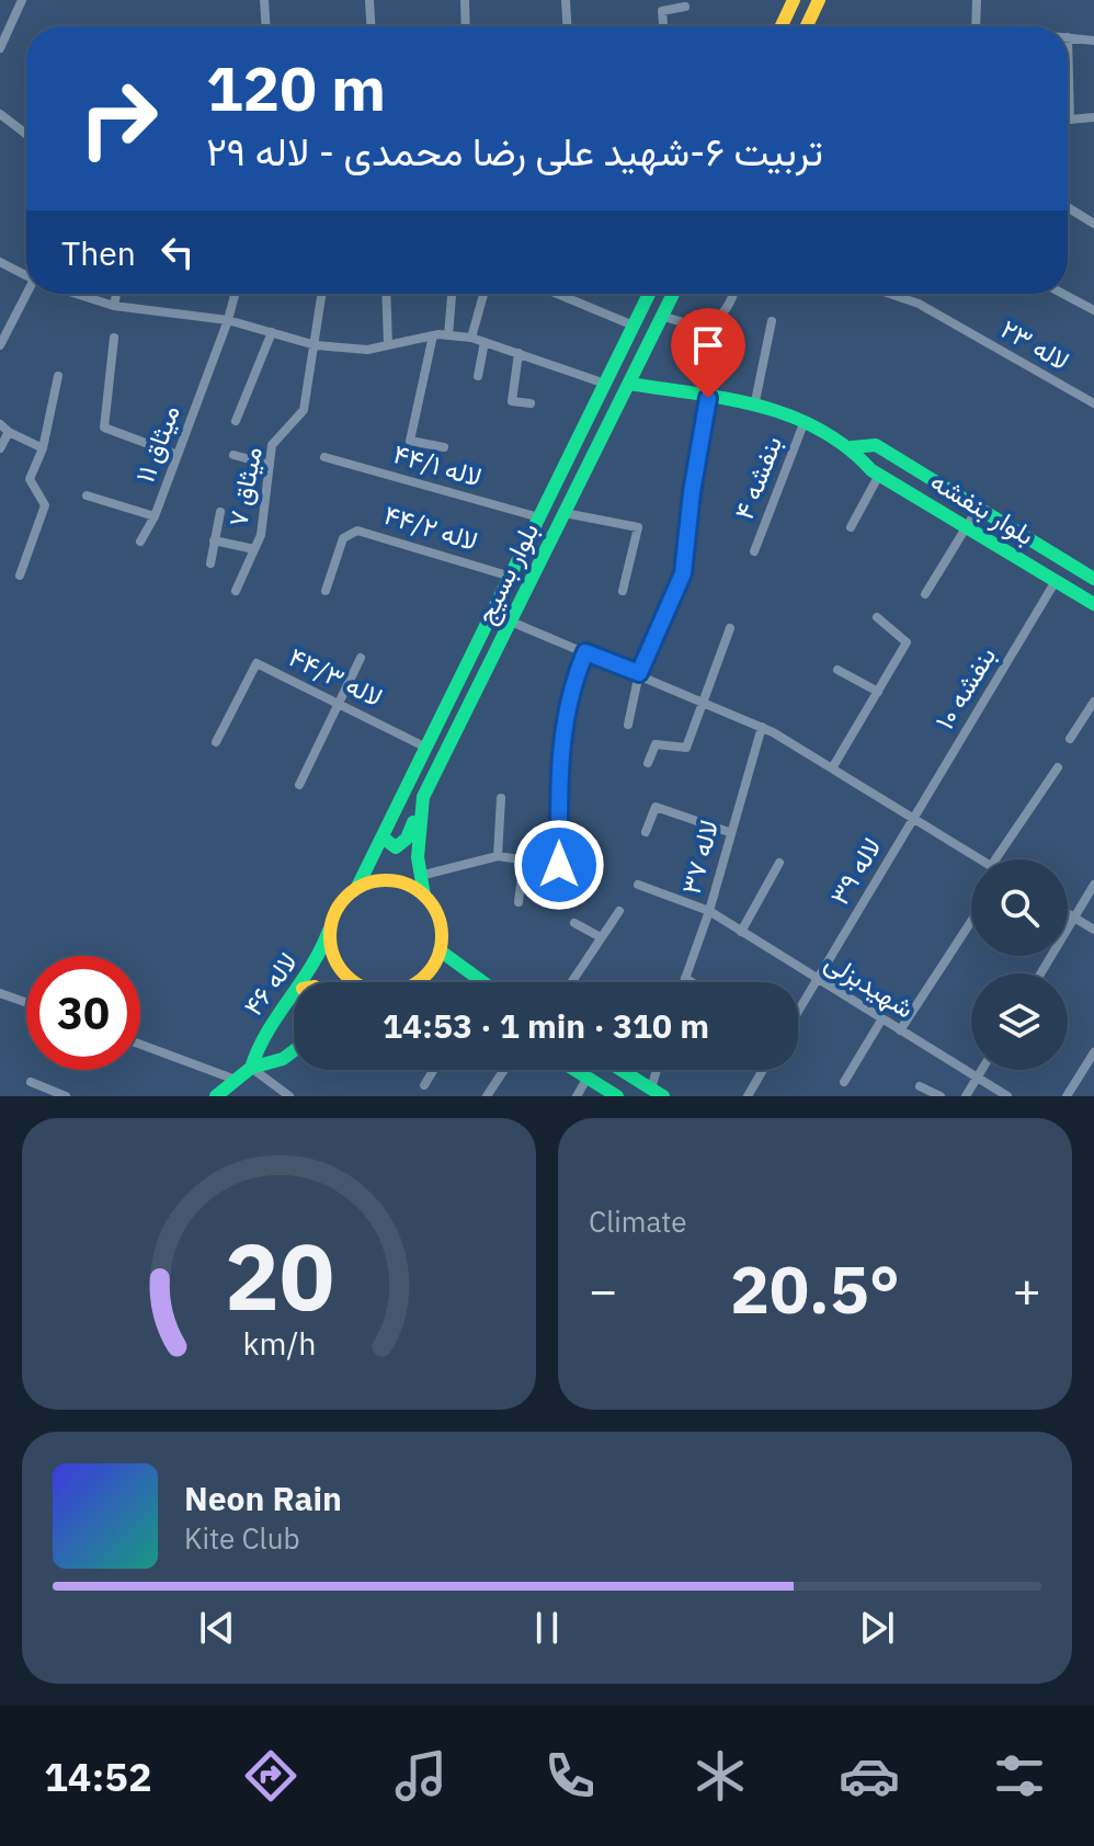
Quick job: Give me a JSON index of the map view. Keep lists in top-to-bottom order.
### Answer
{
  "streets": {
    "main road": ["بلوار بنفشه", "بلوار بسیج", "لاله ۴۶"],
    "street": [
      "لاله ۲۳",
      "میثاق ۱۱",
      "لاله ۴۴/۱",
      "بنفشه ۴",
      "میثاق ۷",
      "لاله ۴۴/۲",
      "لاله ۴۴/۳",
      "بنفشه ۱۰",
      "لاله ۳۷",
      "لاله ۳۹",
      "شهیدبزلی"
    ]
  },
  "crossings": [
    ["لاله ۴۴/۱", "بلوار بسیج"],
    ["بنفشه ۴", "بلوار بنفشه"],
    ["بلوار بنفشه", "بلوار بسیج"],
    ["بلوار بنفشه", "بنفشه ۱۰"],
    ["لاله ۴۴/۲", "بلوار بسیج"],
    ["بلوار بسیج", "لاله ۴۴/۳"],
    ["بنفشه ۱۰", "لاله ۳۹"],
    ["لاله ۳۷", "شهیدبزلی"],
    ["لاله ۳۹", "شهیدبزلی"]
  ],
  "page": {
    "turn": ["120 m", "تربیت ۶-شهید علی رضا محمدی - لاله ۲۹"],
    "then": "Then",
    "limit": "30",
    "trip": "14:53 · 1 min · 310 m",
    "tile": "Climate",
    "heat": ["−", "20.5°", "+"],
    "song": ["Neon Rain", "Kite Club"],
    "tabs": "14:52",
    "gauge": ["20", "km/h"]
  }
}
